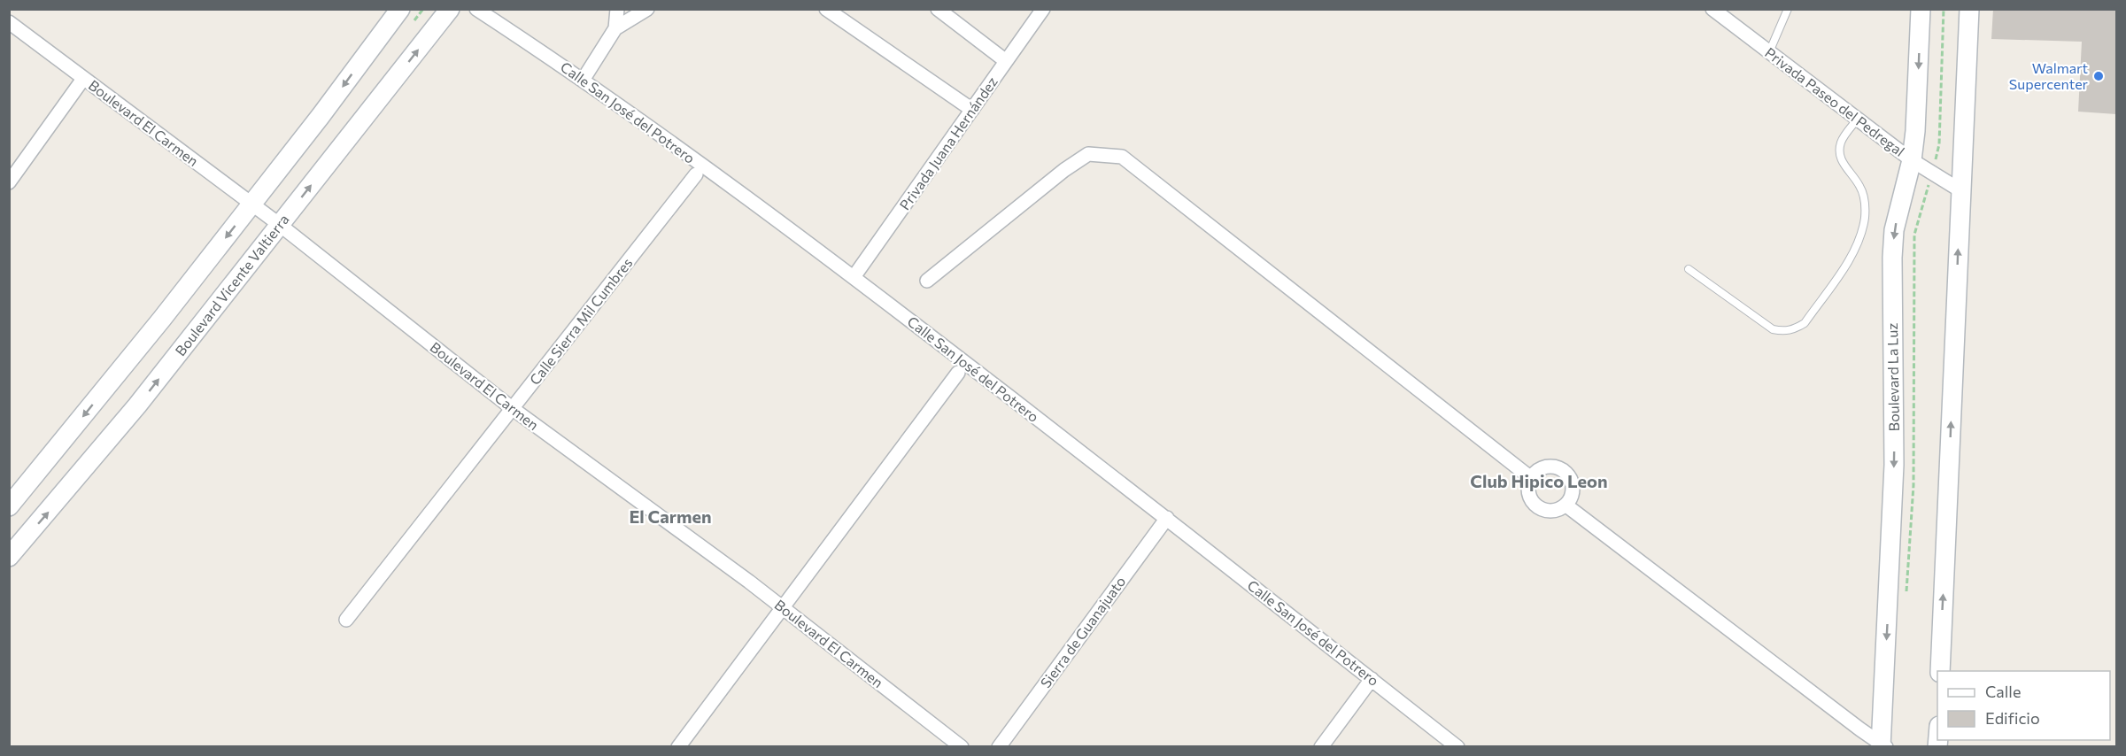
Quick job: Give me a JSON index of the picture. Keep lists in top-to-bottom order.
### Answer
{
  "streets": {
    "main road": ["Boulevard Vicente Valtierra", "Boulevard La Luz"],
    "street": [
      "Privada Paseo del Pedregal",
      "Calle San José del Potrero",
      "Boulevard El Carmen",
      "Privada Juana Hernández",
      "Calle Sierra Mil Cumbres",
      "Sierra de Guanajuato"
    ]
  },
  "crossings": [
    ["Privada Paseo del Pedregal", "Boulevard La Luz"],
    ["Calle San José del Potrero", "Privada Juana Hernández"],
    ["Calle San José del Potrero", "Sierra de Guanajuato"],
    ["Boulevard El Carmen", "Boulevard Vicente Valtierra"],
    ["Boulevard El Carmen", "Calle Sierra Mil Cumbres"]
  ],
  "districts": ["Club Hipico Leon", "El Carmen"],
  "places": ["Walmart Supercenter"],
  "legend": ["Calle", "Edificio"]
}
